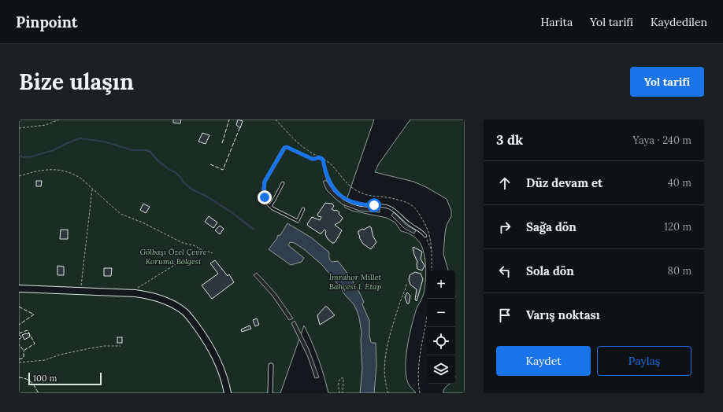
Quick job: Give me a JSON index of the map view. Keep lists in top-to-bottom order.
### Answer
{
  "parks": ["Gölbaşı Özel Çevre Koruma Bölgesi", "İmrahor Millet Bahçesi 1. Etap"],
  "scale_bar": "100 m",
  "page": {
    "header": "Pinpoint",
    "nav": ["Harita", "Yol tarifi", "Kaydedilen"],
    "buttons": [
      "Yol tarifi",
      ["Kaydet", "Paylaş"]
    ],
    "title": "Bize ulaşın",
    "heading": ["3 dk", "Yaya · 240 m"],
    "list": [
      ["Düz devam et", "40 m"],
      ["Sağa dön", "120 m"],
      ["Sola dön", "80 m"],
      "Varış noktası"
    ],
    "map_buttons": ["+", "−"],
    "scale": "100 m"
  }
}
